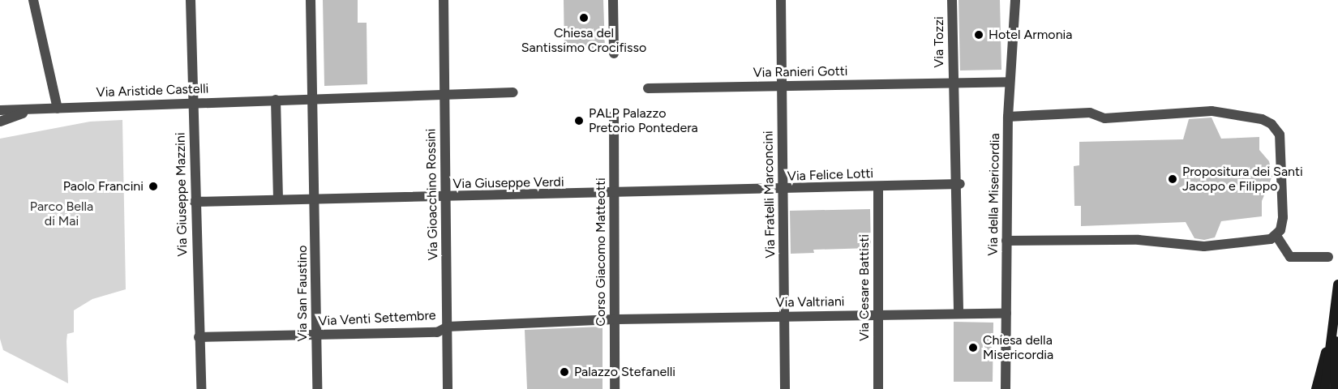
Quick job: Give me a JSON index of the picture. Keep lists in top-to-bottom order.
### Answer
{
  "streets": {
    "street": [
      "Via Tozzi",
      "Via Ranieri Gotti",
      "Via Aristide Castelli",
      "Via Felice Lotti",
      "Via Giuseppe Verdi",
      "Via Giuseppe Mazzini",
      "Via Gioacchino Rossini",
      "Via Fratelli Marconcini",
      "Via della Misericordia",
      "Corso Giacomo Matteotti",
      "Via Cesare Battisti",
      "Via San Faustino",
      "Via Valtriani",
      "Via Venti Settembre"
    ]
  },
  "crossings": [
    ["Via Tozzi", "Via Ranieri Gotti"],
    ["Via Tozzi", "Via Felice Lotti"],
    ["Via Tozzi", "Via Valtriani"],
    ["Via Ranieri Gotti", "Via Fratelli Marconcini"],
    ["Via Ranieri Gotti", "Via della Misericordia"],
    ["Via Aristide Castelli", "Via Giuseppe Mazzini"],
    ["Via Aristide Castelli", "Via San Faustino"],
    ["Via Felice Lotti", "Via Giuseppe Verdi"],
    ["Via Felice Lotti", "Via Fratelli Marconcini"],
    ["Via Felice Lotti", "Corso Giacomo Matteotti"],
    ["Via Felice Lotti", "Via Cesare Battisti"],
    ["Via Giuseppe Verdi", "Via Gioacchino Rossini"],
    ["Via Giuseppe Verdi", "Corso Giacomo Matteotti"],
    ["Via Giuseppe Verdi", "Via San Faustino"],
    ["Via Giuseppe Mazzini", "Via Venti Settembre"],
    ["Via Gioacchino Rossini", "Via Venti Settembre"],
    ["Via Fratelli Marconcini", "Via Valtriani"],
    ["Via della Misericordia", "Via Valtriani"],
    ["Corso Giacomo Matteotti", "Via Valtriani"],
    ["Corso Giacomo Matteotti", "Via Venti Settembre"],
    ["Via Cesare Battisti", "Via Valtriani"],
    ["Via San Faustino", "Via Venti Settembre"],
    ["Via Valtriani", "Via Venti Settembre"]
  ],
  "parks": ["Parco Bella di Mai"],
  "places": [
    "Chiesa del Santissimo Crocifisso",
    "Hotel Armonia",
    "PALP Palazzo Pretorio Pontedera",
    "Propositura dei Santi Jacopo e Filippo",
    "Paolo Francini",
    "Chiesa della Misericordia",
    "Palazzo Stefanelli"
  ]
}
